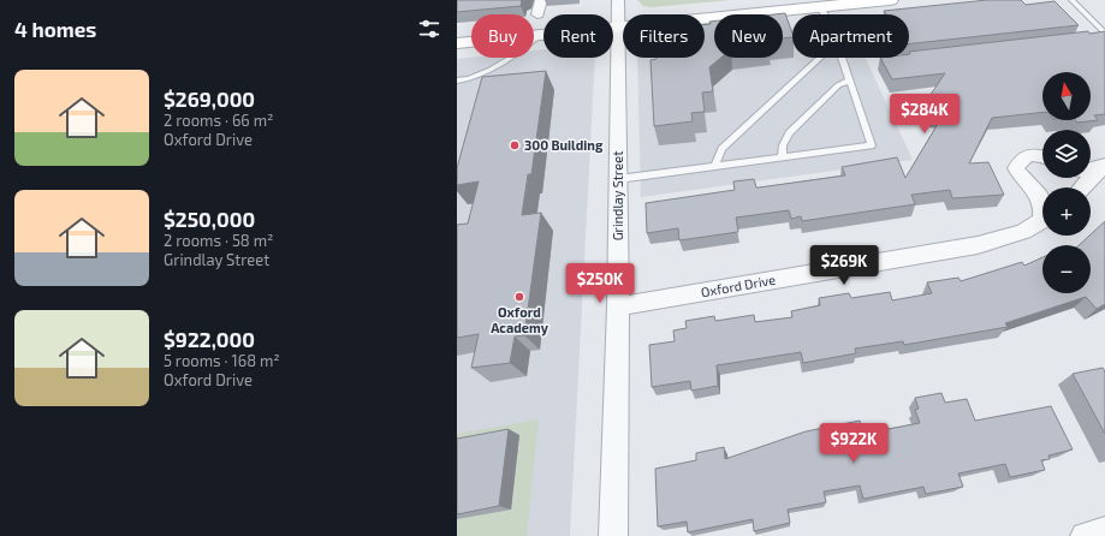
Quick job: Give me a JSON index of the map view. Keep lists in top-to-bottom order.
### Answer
{
  "streets": {
    "street": ["Grindlay Street", "Oxford Drive"]
  },
  "crossings": [
    ["Grindlay Street", "Oxford Drive"]
  ],
  "places": ["300 Building", "Oxford Academy"],
  "north": "top",
  "page": {
    "heading": "4 homes",
    "chip": [
      "Buy",
      "Rent",
      "Filters",
      "New",
      "Apartment"
    ],
    "list": [
      {
        "name": "$269,000",
        "note": "2 rooms · 66 m² · Oxford Drive"
      },
      {
        "name": "$250,000",
        "note": "2 rooms · 58 m² · Grindlay Street"
      },
      {
        "name": "$922,000",
        "note": "5 rooms · 168 m² · Oxford Drive"
      }
    ],
    "map_buttons": ["+", "−"],
    "price": [
      "$284K",
      "$269K",
      "$250K",
      "$922K"
    ]
  }
}
